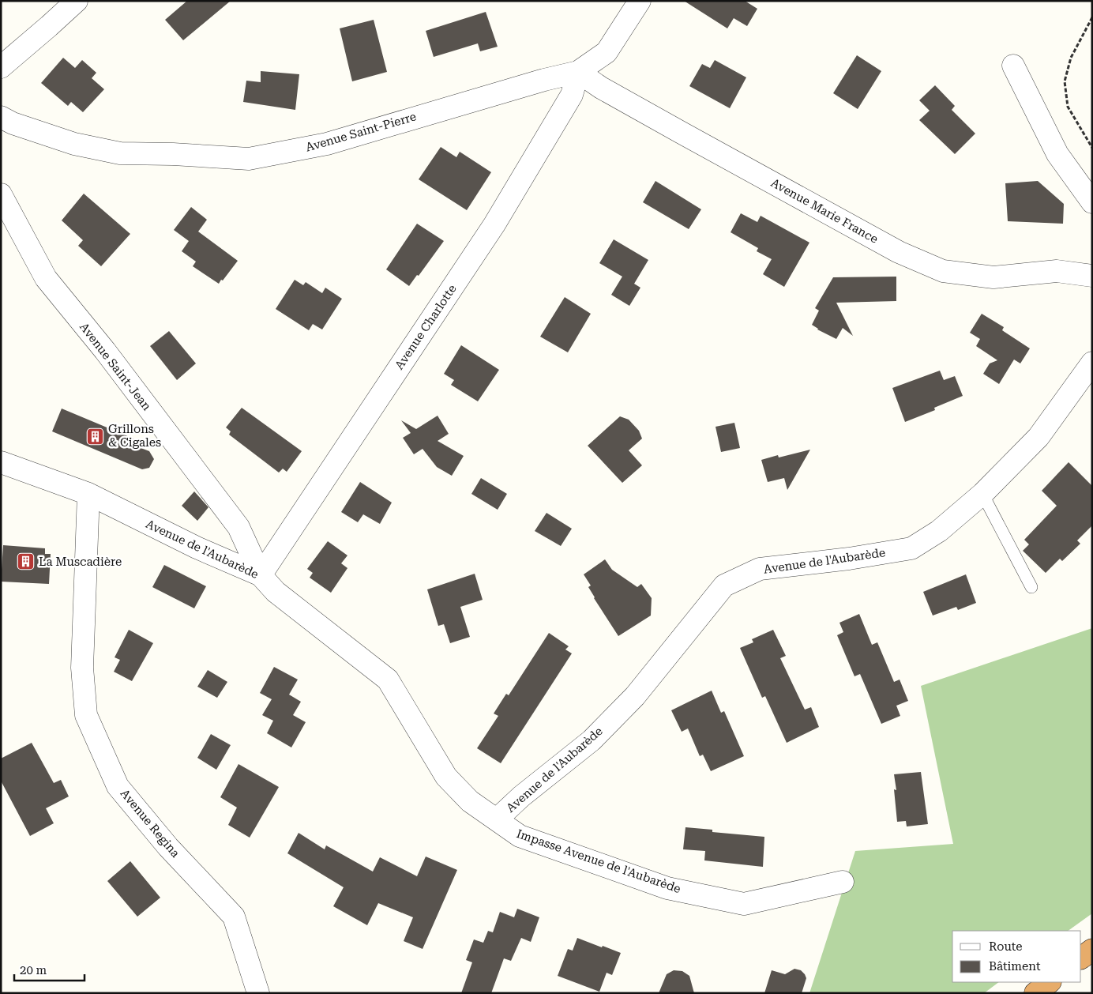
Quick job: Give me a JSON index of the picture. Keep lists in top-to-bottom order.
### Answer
{
  "streets": {
    "street": [
      "Avenue Saint-Pierre",
      "Avenue Marie France",
      "Avenue Charlotte",
      "Avenue Saint-Jean",
      "Avenue de l'Aubarède",
      "Avenue Regina",
      "Impasse Avenue de l'Aubarède"
    ]
  },
  "crossings": [
    ["Avenue Saint-Pierre", "Avenue Marie France"],
    ["Avenue Saint-Pierre", "Avenue Charlotte"],
    ["Avenue Marie France", "Avenue Charlotte"],
    ["Avenue Charlotte", "Avenue Saint-Jean"],
    ["Avenue Charlotte", "Avenue de l'Aubarède"],
    ["Avenue Saint-Jean", "Avenue de l'Aubarède"],
    ["Avenue de l'Aubarède", "Avenue Regina"],
    ["Avenue de l'Aubarède", "Impasse Avenue de l'Aubarède"]
  ],
  "places": {
    "building": ["Grillons & Cigales", "La Muscadière"]
  },
  "legend": ["Route", "Bâtiment"],
  "scale_bar": "20 m"
}
